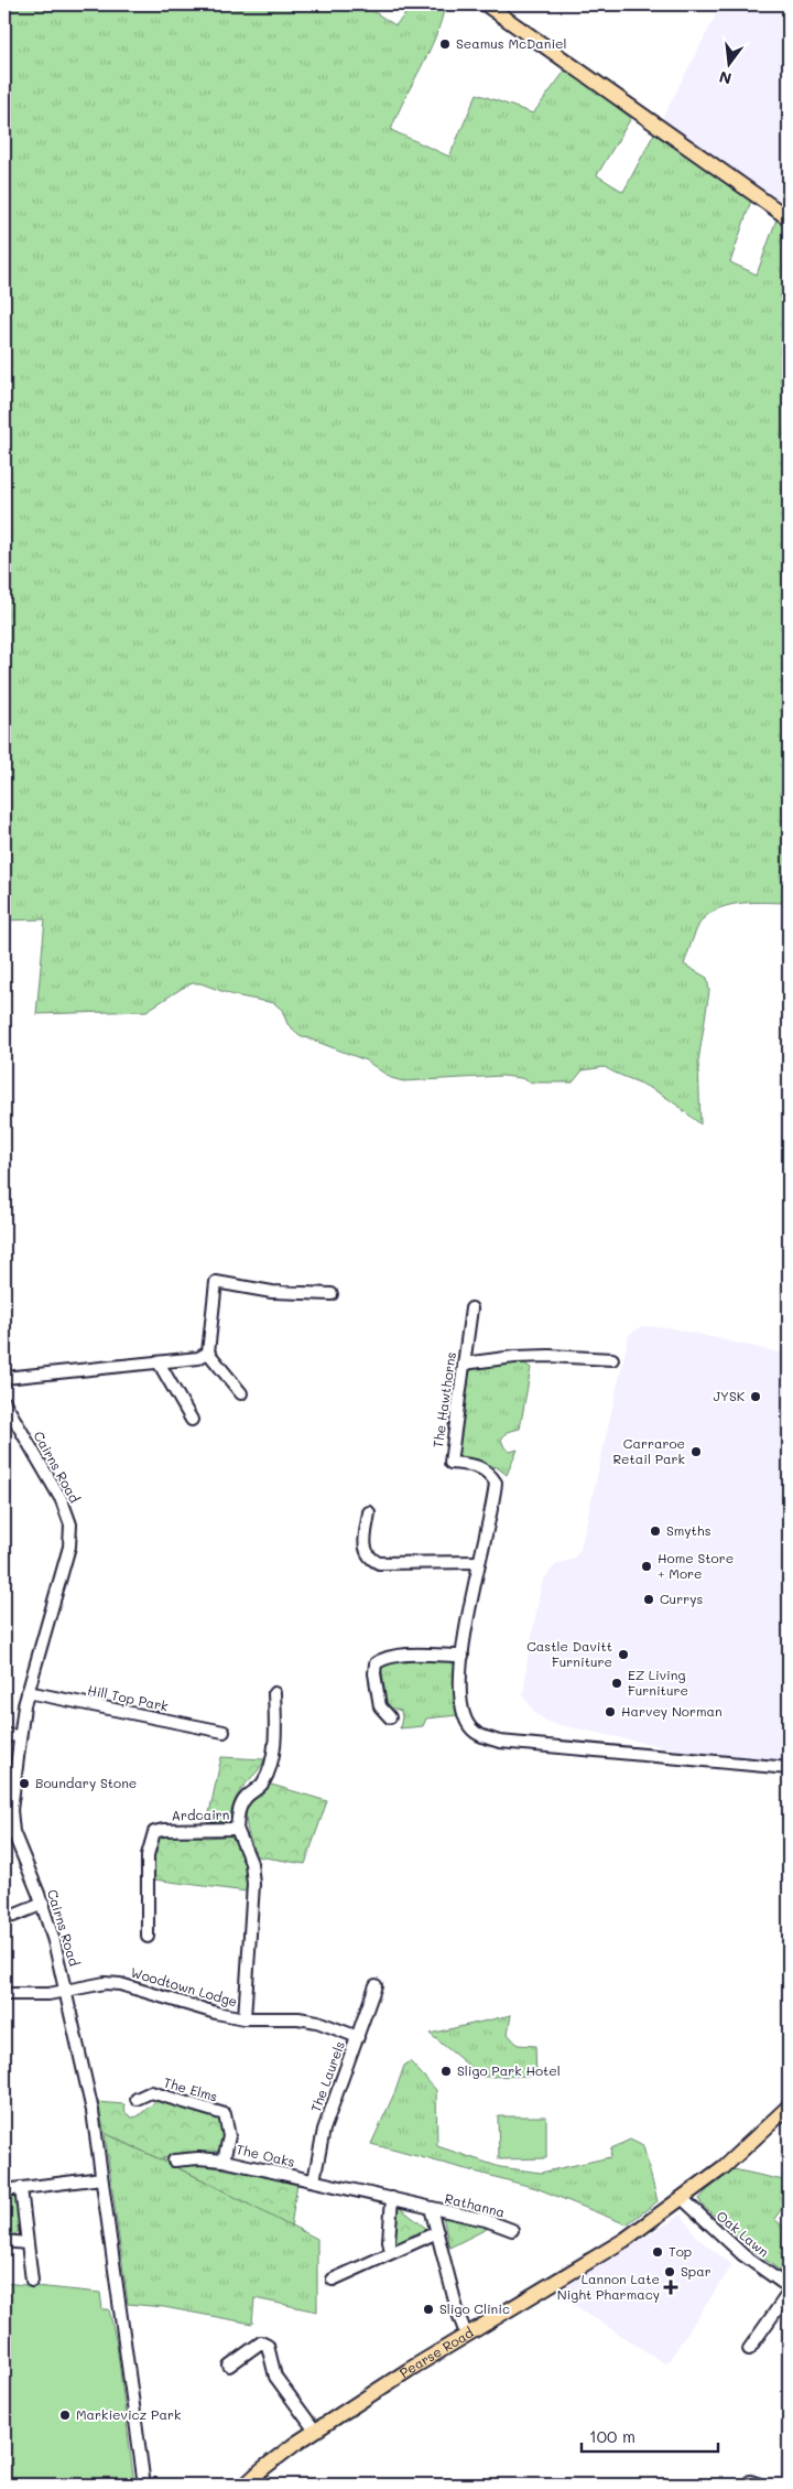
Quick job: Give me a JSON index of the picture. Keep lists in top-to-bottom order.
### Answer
{
  "streets": {
    "main road": ["Pearse Road"],
    "street": [
      "The Hawthorns",
      "Cairns Road",
      "Hill Top Park",
      "Ardcairn",
      "Woodtown Lodge",
      "The Laurels",
      "The Elms",
      "The Oaks",
      "Rathanna",
      "Oak Lawn"
    ]
  },
  "crossings": [
    ["Cairns Road", "Hill Top Park"],
    ["Cairns Road", "Woodtown Lodge"],
    ["Woodtown Lodge", "The Laurels"],
    ["The Laurels", "The Oaks"],
    ["The Elms", "The Oaks"],
    ["The Oaks", "Rathanna"],
    ["Rathanna", "Pearse Road"],
    ["Oak Lawn", "Pearse Road"]
  ],
  "places": {
    "other": [
      "Seamus McDaniel",
      "JYSK",
      "Carraroe Retail Park",
      "Smyths",
      "Home Store + More",
      "Currys",
      "Castle Davitt Furniture",
      "EZ Living Furniture",
      "Harvey Norman",
      "Boundary Stone",
      "Sligo Park Hotel",
      "Top",
      "Spar",
      "Sligo Clinic",
      "Markievicz Park"
    ],
    "health": ["Lannon Late Night Pharmacy"]
  },
  "scale_bar": "100 m",
  "north": "bottom"
}
